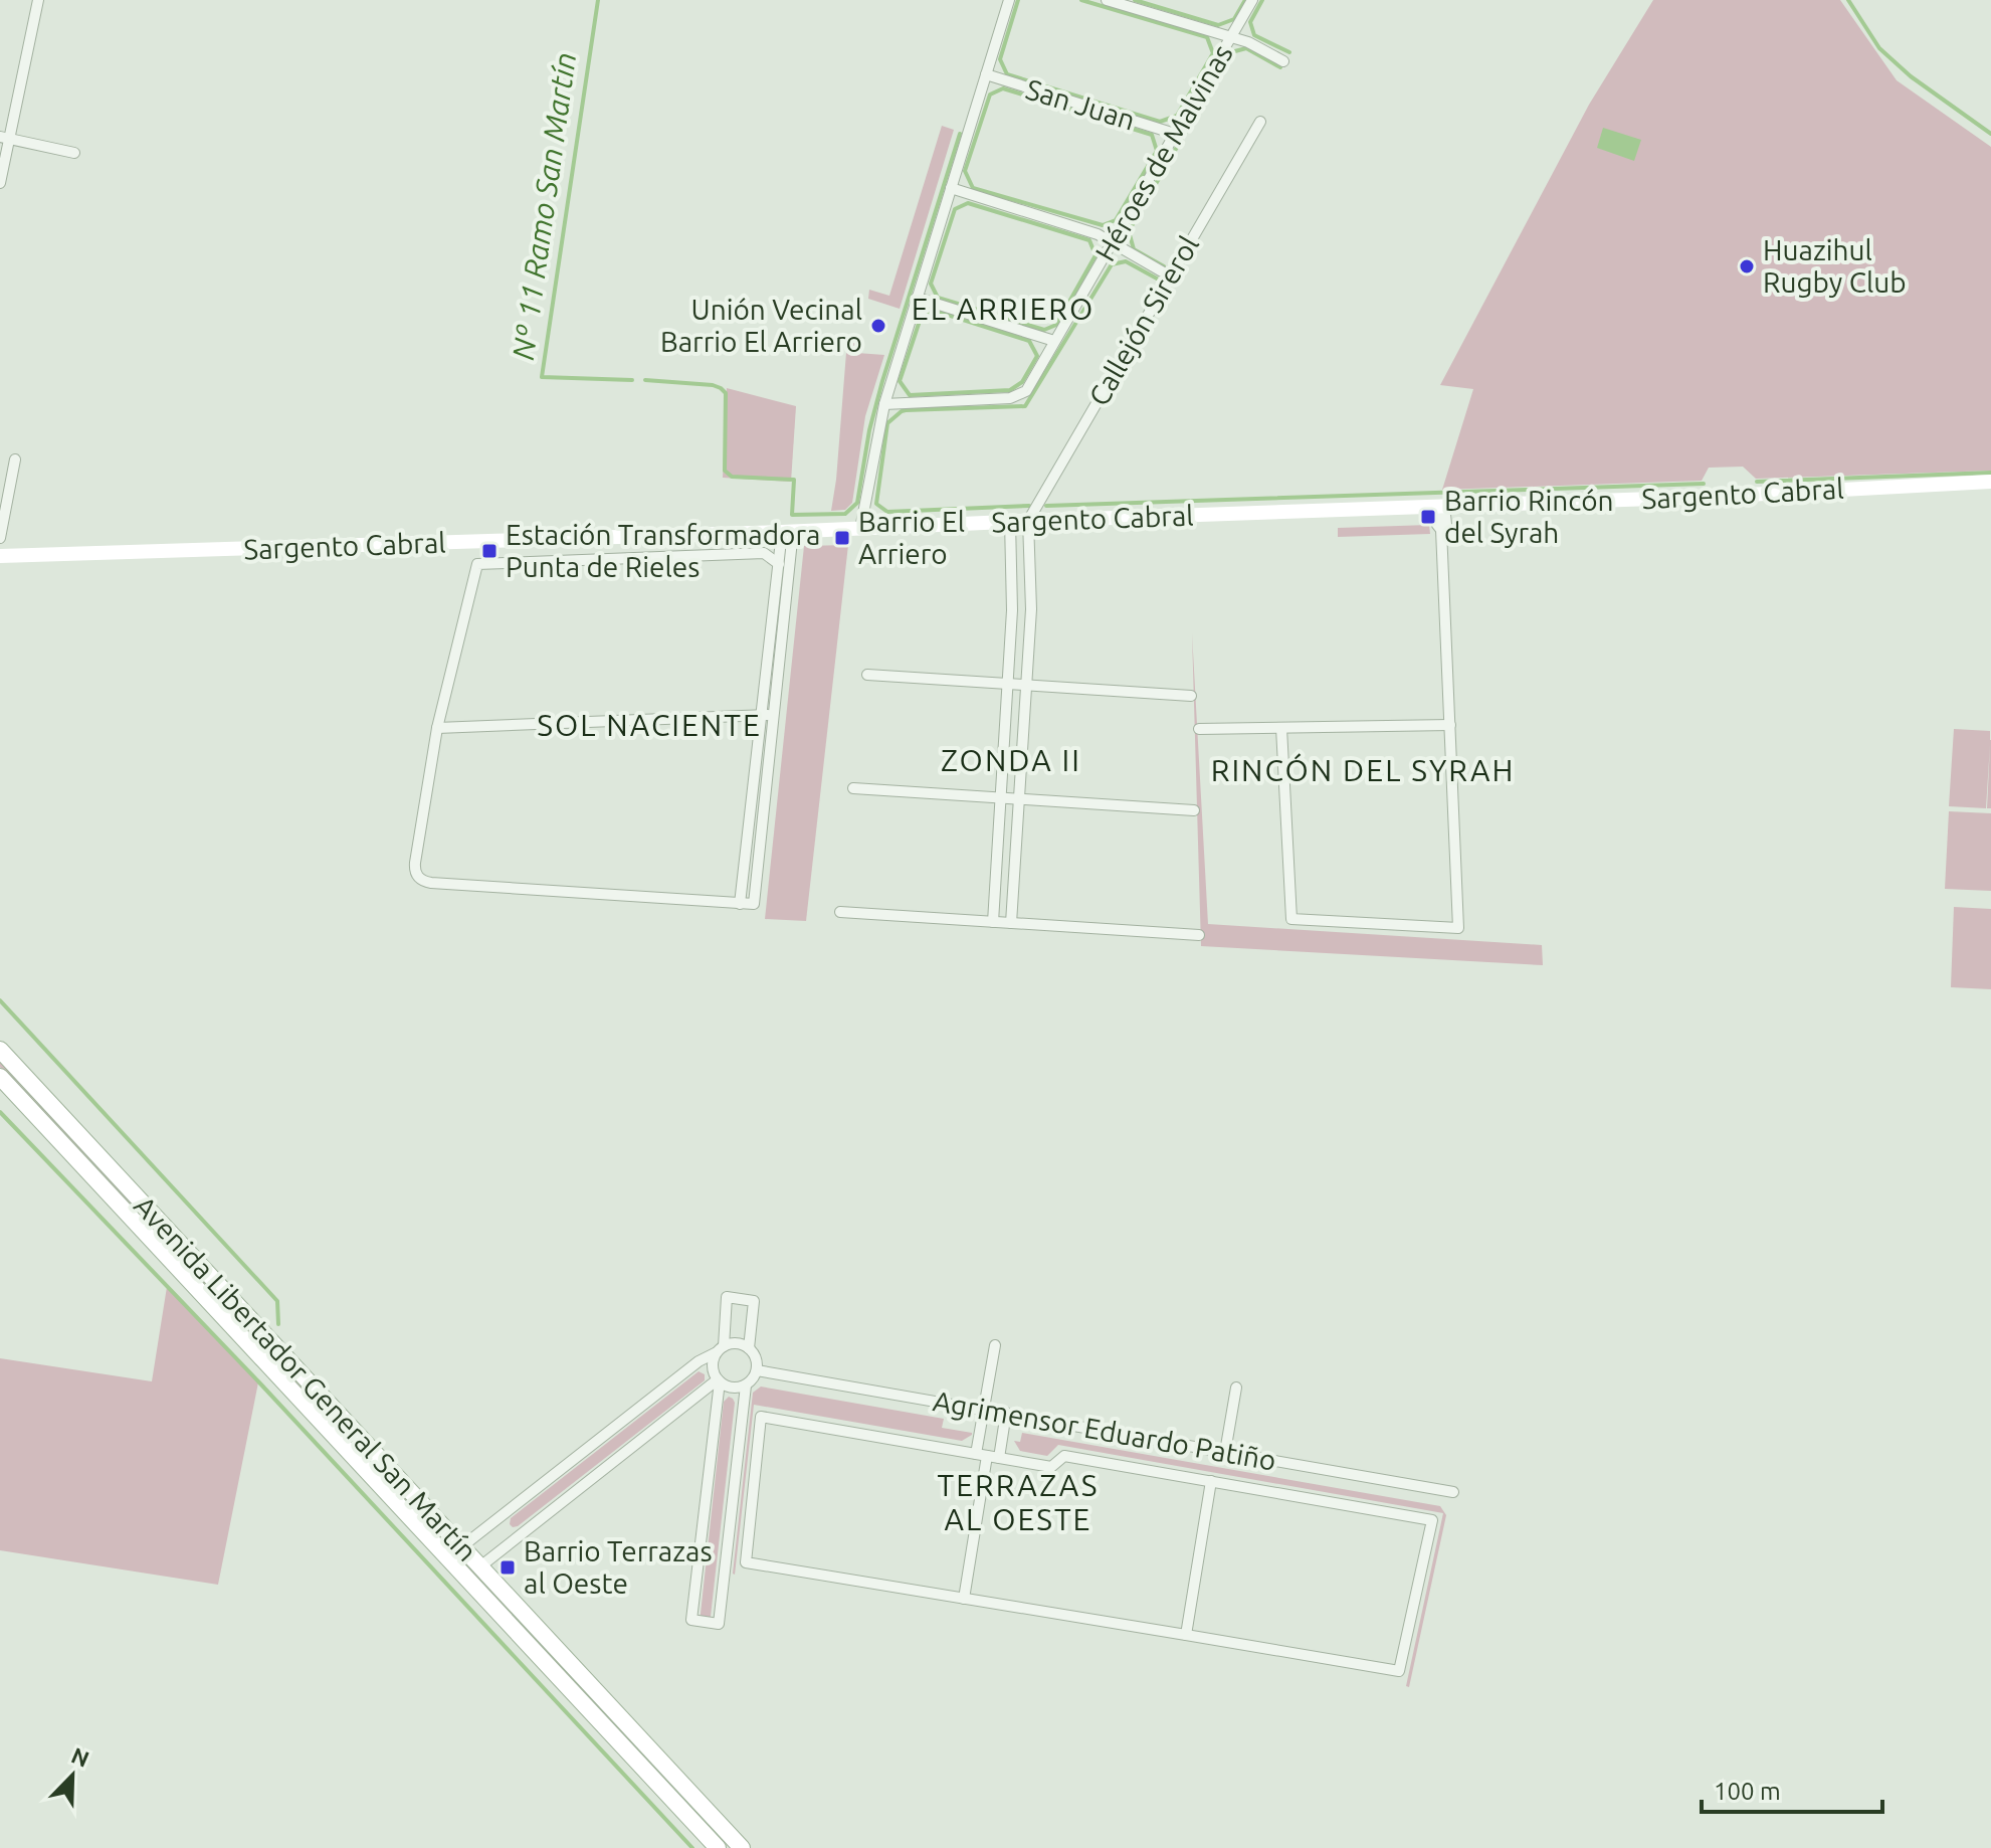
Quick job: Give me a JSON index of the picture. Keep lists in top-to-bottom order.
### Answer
{
  "streets": {
    "main road": ["Sargento Cabral", "Avenida Libertador General San Martín"],
    "street": [
      "San Juan",
      "Héroes de Malvinas",
      "Callejón Sirerol",
      "Agrimensor Eduardo Patiño"
    ]
  },
  "crossings": [
    ["San Juan", "Héroes de Malvinas"],
    ["Callejón Sirerol", "Sargento Cabral"]
  ],
  "districts": [
    "EL ARRIERO",
    "SOL NACIENTE",
    "ZONDA II",
    "RINCÓN DEL SYRAH",
    "TERRAZAS AL OESTE"
  ],
  "water": ["Nº 11 Ramo San Martín"],
  "places": {
    "other": ["Huazihul Rugby Club", "Unión Vecinal Barrio El Arriero"],
    "transit": [
      "Barrio Rincón del Syrah",
      "Barrio El Arriero",
      "Estación Transformadora Punta de Rieles",
      "Barrio Terrazas al Oeste"
    ]
  },
  "scale_bar": "100 m",
  "north": "top right"
}
